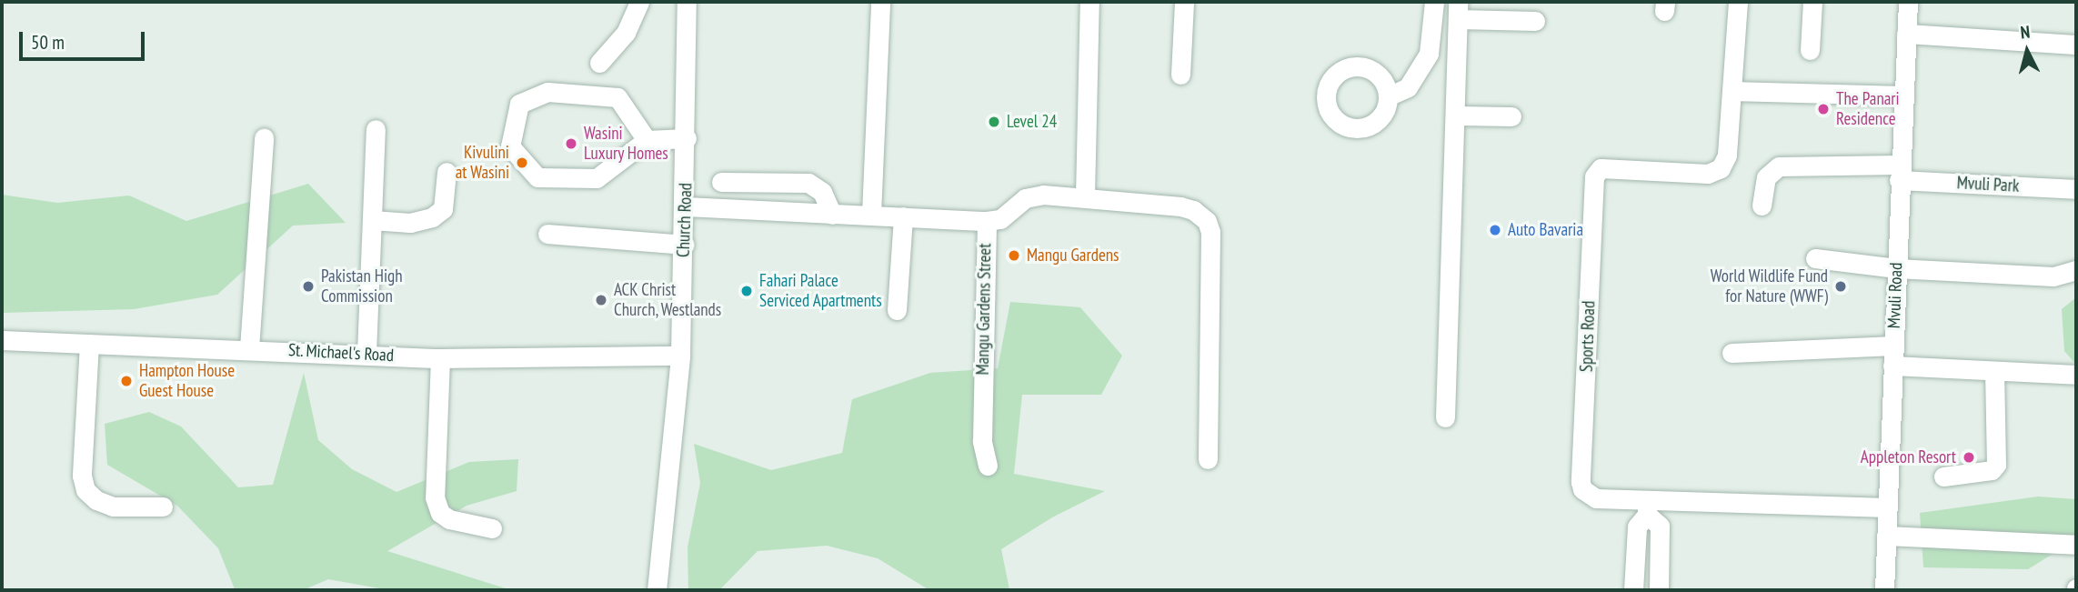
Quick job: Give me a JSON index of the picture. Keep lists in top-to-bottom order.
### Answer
{
  "streets": {
    "street": [
      "Mvuli Park",
      "Church Road",
      "Mvuli Road",
      "Mangu Gardens Street",
      "Sports Road",
      "St. Michael's Road"
    ]
  },
  "crossings": [
    ["Mvuli Park", "Mvuli Road"],
    ["Church Road", "St. Michael's Road"],
    ["Mvuli Road", "Sports Road"]
  ],
  "places": [
    "The Panari Residence",
    "Level 24",
    "Wasini Luxury Homes",
    "Kivulini at Wasini",
    "Auto Bavaria",
    "Mangu Gardens",
    "Pakistan High Commission",
    "World Wildlife Fund for Nature (WWF)",
    "Fahari Palace Serviced Apartments",
    "ACK Christ Church, Westlands",
    "Hampton House Guest House",
    "Appleton Resort"
  ],
  "scale_bar": "50 m",
  "north": "top"
}
